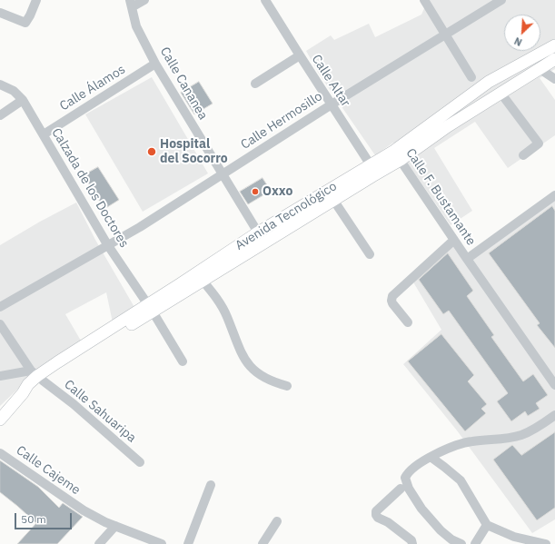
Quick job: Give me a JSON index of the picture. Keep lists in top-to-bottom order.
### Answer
{
  "streets": {
    "main road": ["Avenida Tecnológico"],
    "street": [
      "Calle Altar",
      "Calle Cananea",
      "Calle Álamos",
      "Calle Hermosillo",
      "Calzada de los Doctores",
      "Calle F. Bustamante",
      "Calle Sahuaripa",
      "Calle Cajeme"
    ]
  },
  "crossings": [
    ["Calle Altar", "Calle Hermosillo"],
    ["Calle Altar", "Avenida Tecnológico"],
    ["Calle Cananea", "Calle Álamos"],
    ["Calle Cananea", "Calle Hermosillo"],
    ["Calle Cananea", "Avenida Tecnológico"],
    ["Calle Álamos", "Calzada de los Doctores"],
    ["Calle Hermosillo", "Calzada de los Doctores"],
    ["Calzada de los Doctores", "Avenida Tecnológico"],
    ["Calle F. Bustamante", "Avenida Tecnológico"],
    ["Avenida Tecnológico", "Calle Sahuaripa"]
  ],
  "places": ["Hospital del Socorro", "Oxxo"],
  "scale_bar": "50 m",
  "north": "bottom left"
}
